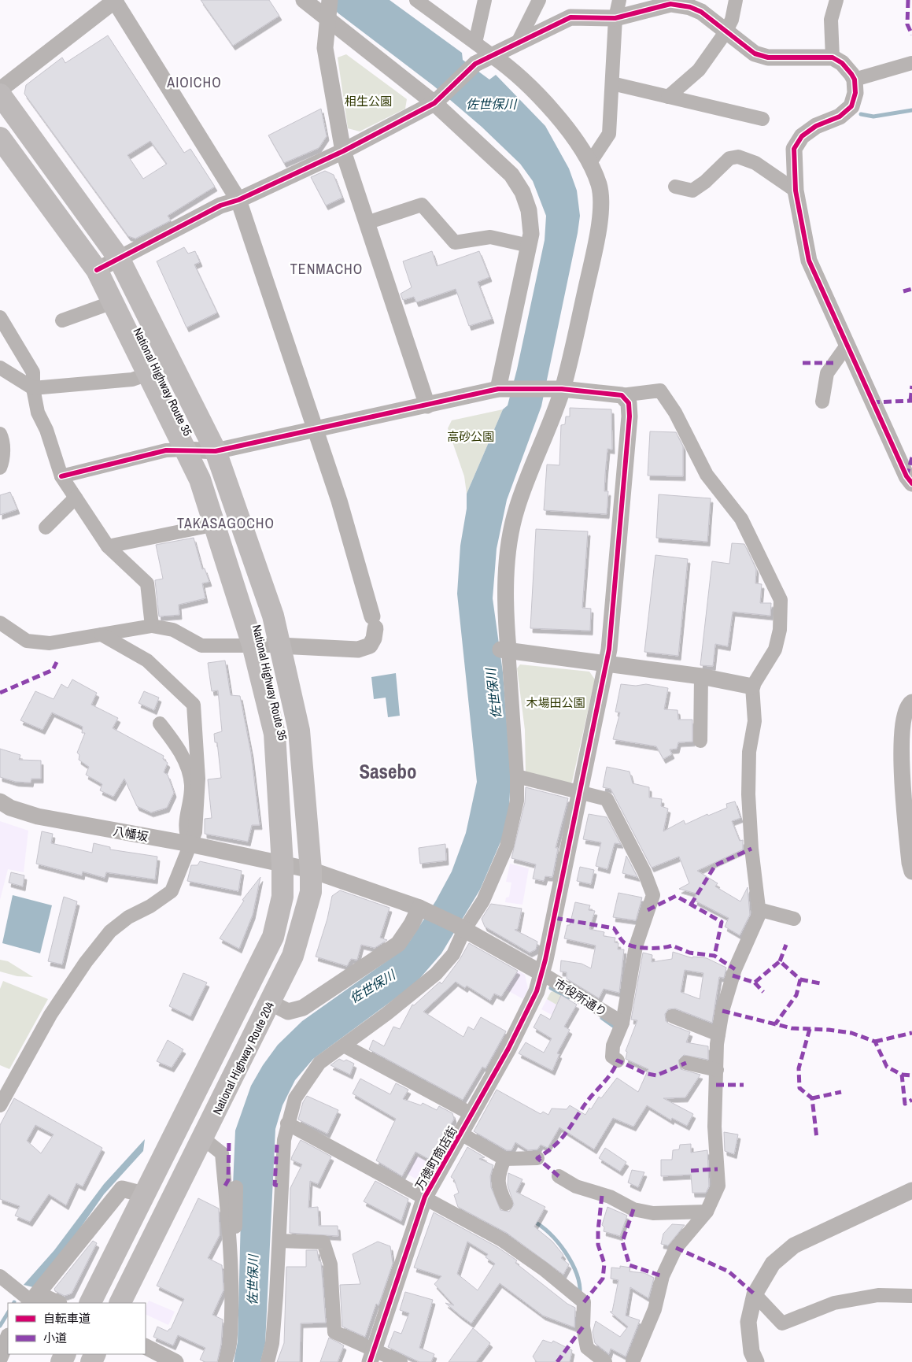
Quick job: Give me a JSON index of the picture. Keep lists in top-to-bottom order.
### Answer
{
  "streets": {
    "highway": ["National Highway Route 35", "National Highway Route 204"],
    "street": ["八幡坂", "市役所通り", "万徳町商店街"]
  },
  "crossings": [
    ["National Highway Route 35", "八幡坂"],
    ["National Highway Route 35", "National Highway Route 204"],
    ["市役所通り", "万徳町商店街"]
  ],
  "districts": [
    "AIOICHO",
    "TENMACHO",
    "TAKASAGOCHO",
    "Sasebo"
  ],
  "water": ["佐世保川"],
  "parks": ["相生公園", "高砂公園", "木場田公園"],
  "legend": ["自転車道", "小道"]
}
